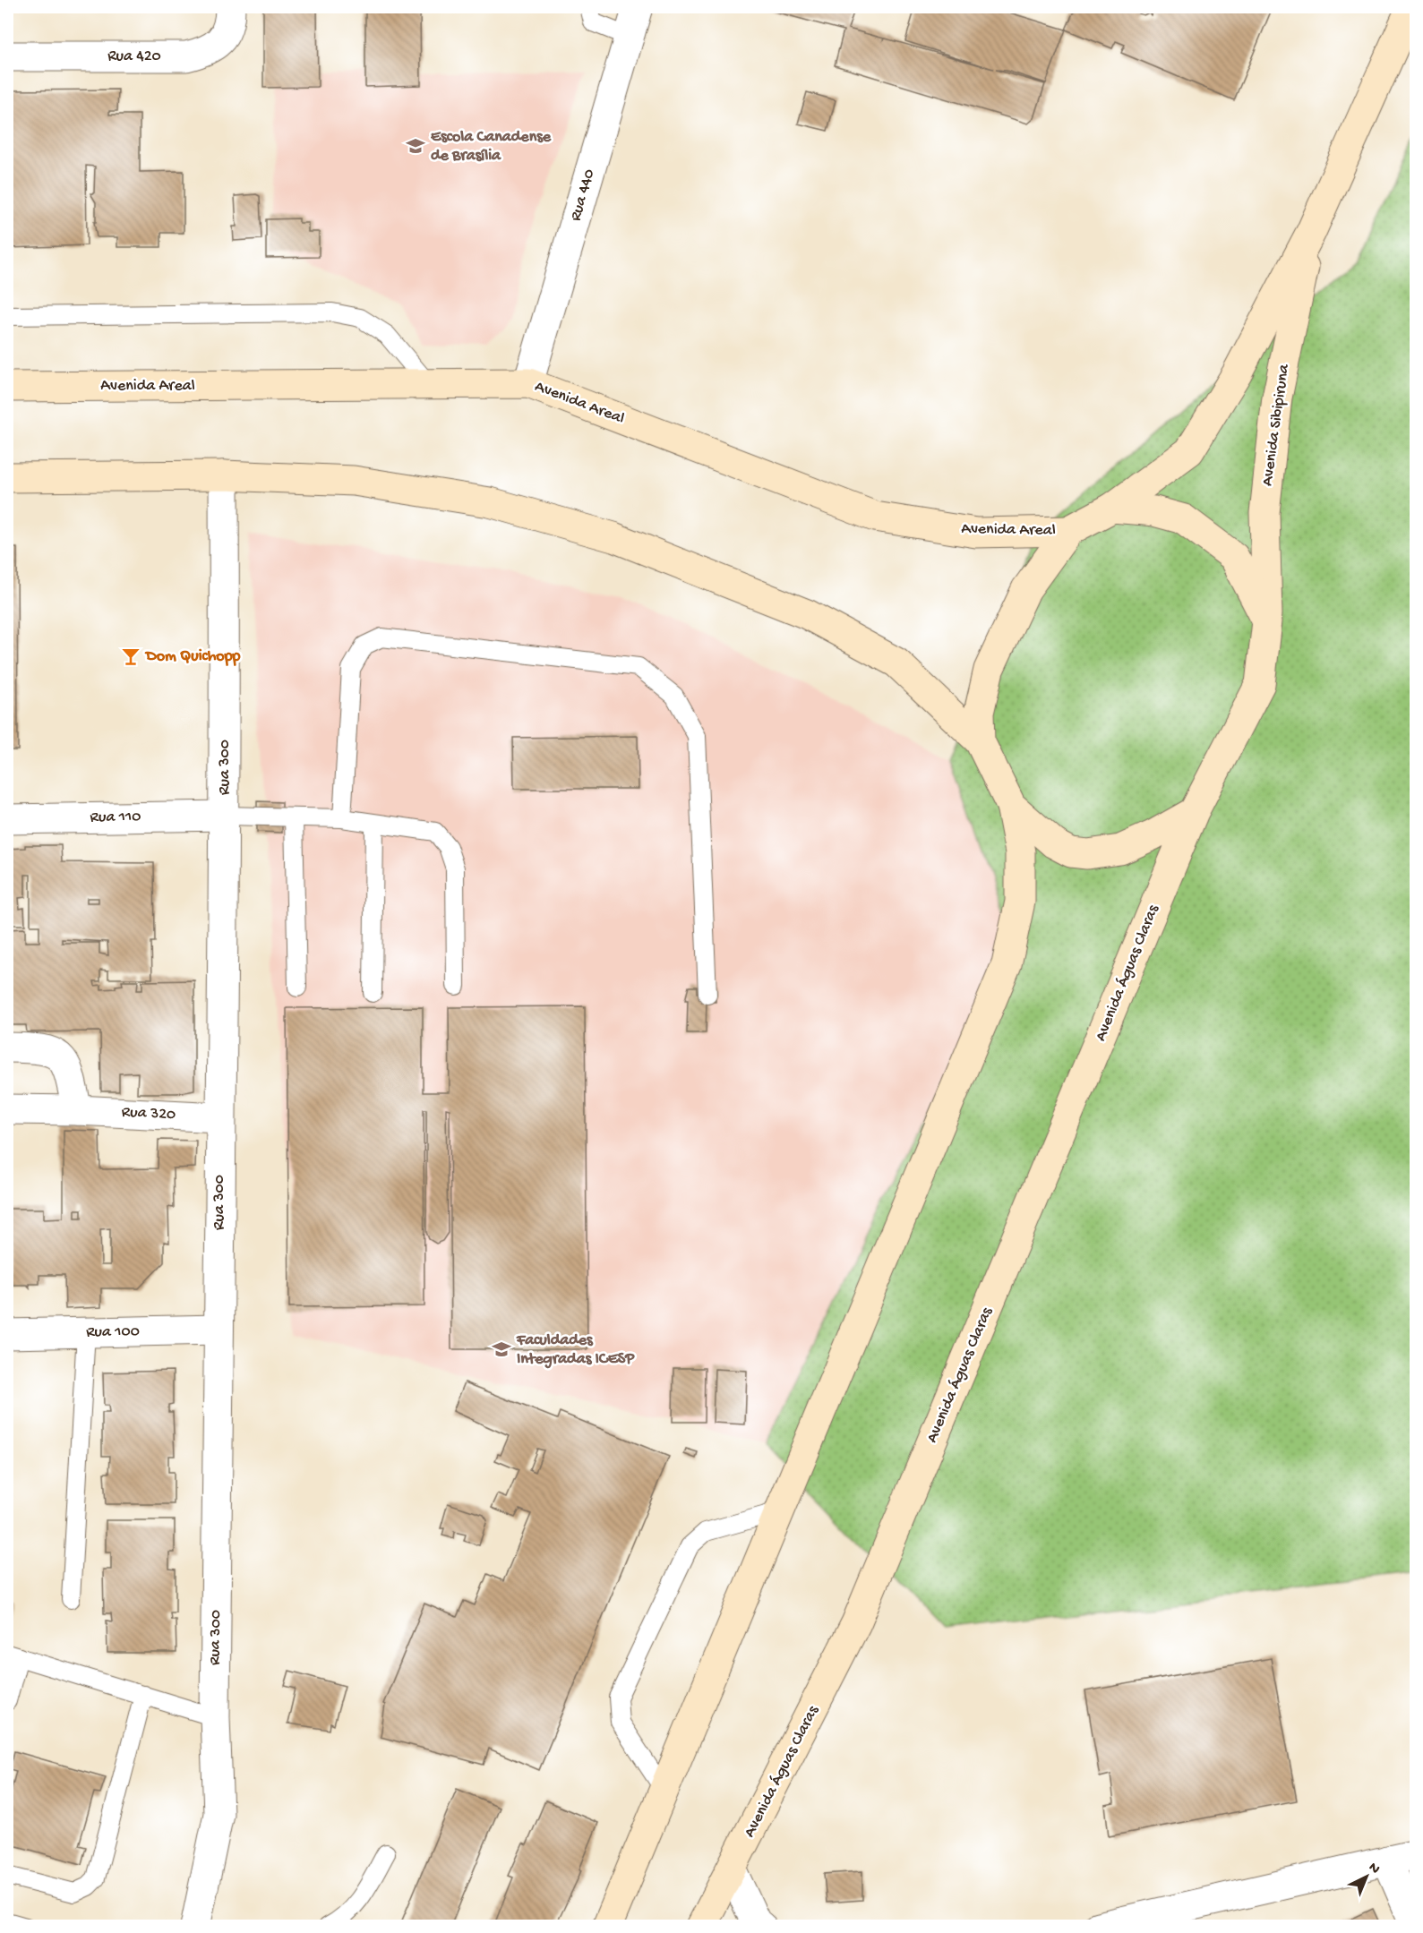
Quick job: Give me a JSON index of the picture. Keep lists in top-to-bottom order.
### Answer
{
  "streets": {
    "main road": ["Avenida Areal", "Avenida Sibipiruna", "Avenida Águas Claras"],
    "street": [
      "Rua 420",
      "Rua 440",
      "Rua 300",
      "Rua 110",
      "Rua 320",
      "Rua 100"
    ]
  },
  "crossings": [
    ["Rua 440", "Avenida Areal"],
    ["Avenida Areal", "Avenida Sibipiruna"],
    ["Avenida Sibipiruna", "Avenida Águas Claras"],
    ["Rua 300", "Rua 110"],
    ["Rua 300", "Rua 320"],
    ["Rua 300", "Rua 100"]
  ],
  "places": {
    "school or university": ["Escola Canadense de Brasília", "Faculdades Integradas ICESP"],
    "bar": ["Dom Quichopp"]
  },
  "north": "top right"
}
